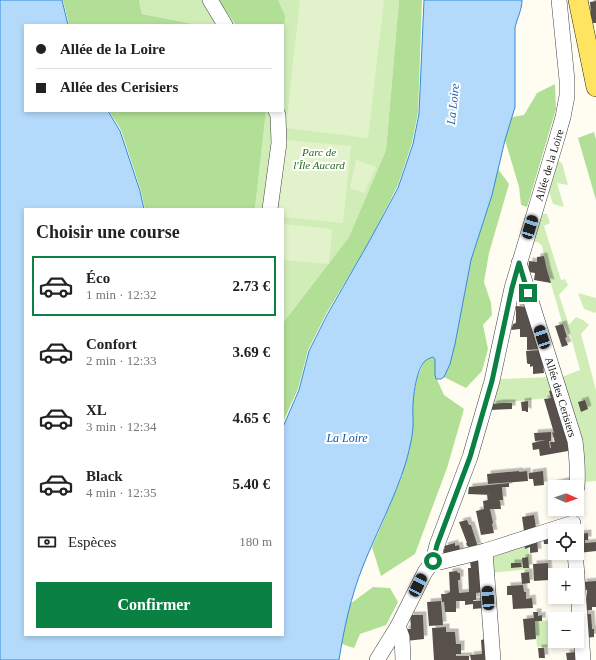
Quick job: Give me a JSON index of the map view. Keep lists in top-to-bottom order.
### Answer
{
  "streets": {
    "street": ["Allée de la Loire", "Allée des Cerisiers"]
  },
  "crossings": [
    ["Allée de la Loire", "Allée des Cerisiers"]
  ],
  "water": ["La Loire"],
  "parks": ["Parc de l'Île Aucard"],
  "north": "right",
  "page": {
    "banner": ["Allée de la Loire", "Allée des Cerisiers"],
    "heading": "Choisir une course",
    "list": [
      {
        "name": "Éco",
        "note": "1 min · 12:32",
        "value": "2.73 €"
      },
      {
        "name": "Confort",
        "note": "2 min · 12:33",
        "value": "3.69 €"
      },
      {
        "name": "XL",
        "note": "3 min · 12:34",
        "value": "4.65 €"
      },
      {
        "name": "Black",
        "note": "4 min · 12:35",
        "value": "5.40 €"
      }
    ],
    "map_buttons": ["+", "−"],
    "pay": ["Espèces", "180 m"],
    "buttons": "Confirmer"
  }
}
